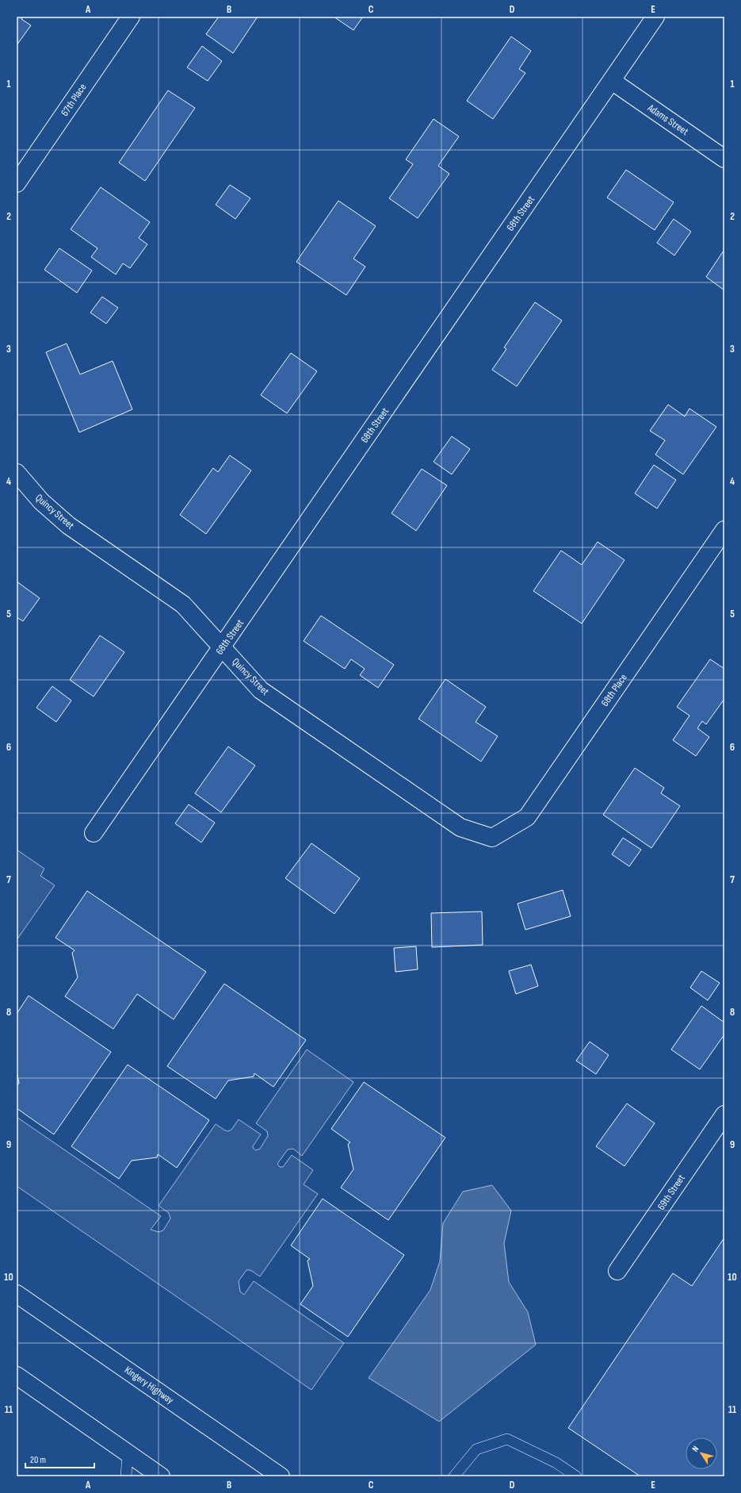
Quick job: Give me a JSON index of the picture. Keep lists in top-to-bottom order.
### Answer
{
  "streets": {
    "main road": [
      "67th Place",
      "Adams Street",
      "68th Street",
      "Quincy Street",
      "68th Place",
      "69th Street",
      "Kingery Highway"
    ]
  },
  "crossings": [
    ["Adams Street", "68th Street"],
    ["68th Street", "Quincy Street"],
    ["Quincy Street", "68th Place"]
  ],
  "scale_bar": "20 m",
  "north": "top left",
  "grid": {
    "columns": [
      "A",
      "B",
      "C",
      "D",
      "E"
    ],
    "rows": [
      "1",
      "2",
      "3",
      "4",
      "5",
      "6",
      "7",
      "8",
      "9",
      "10",
      "11"
    ]
  }
}
